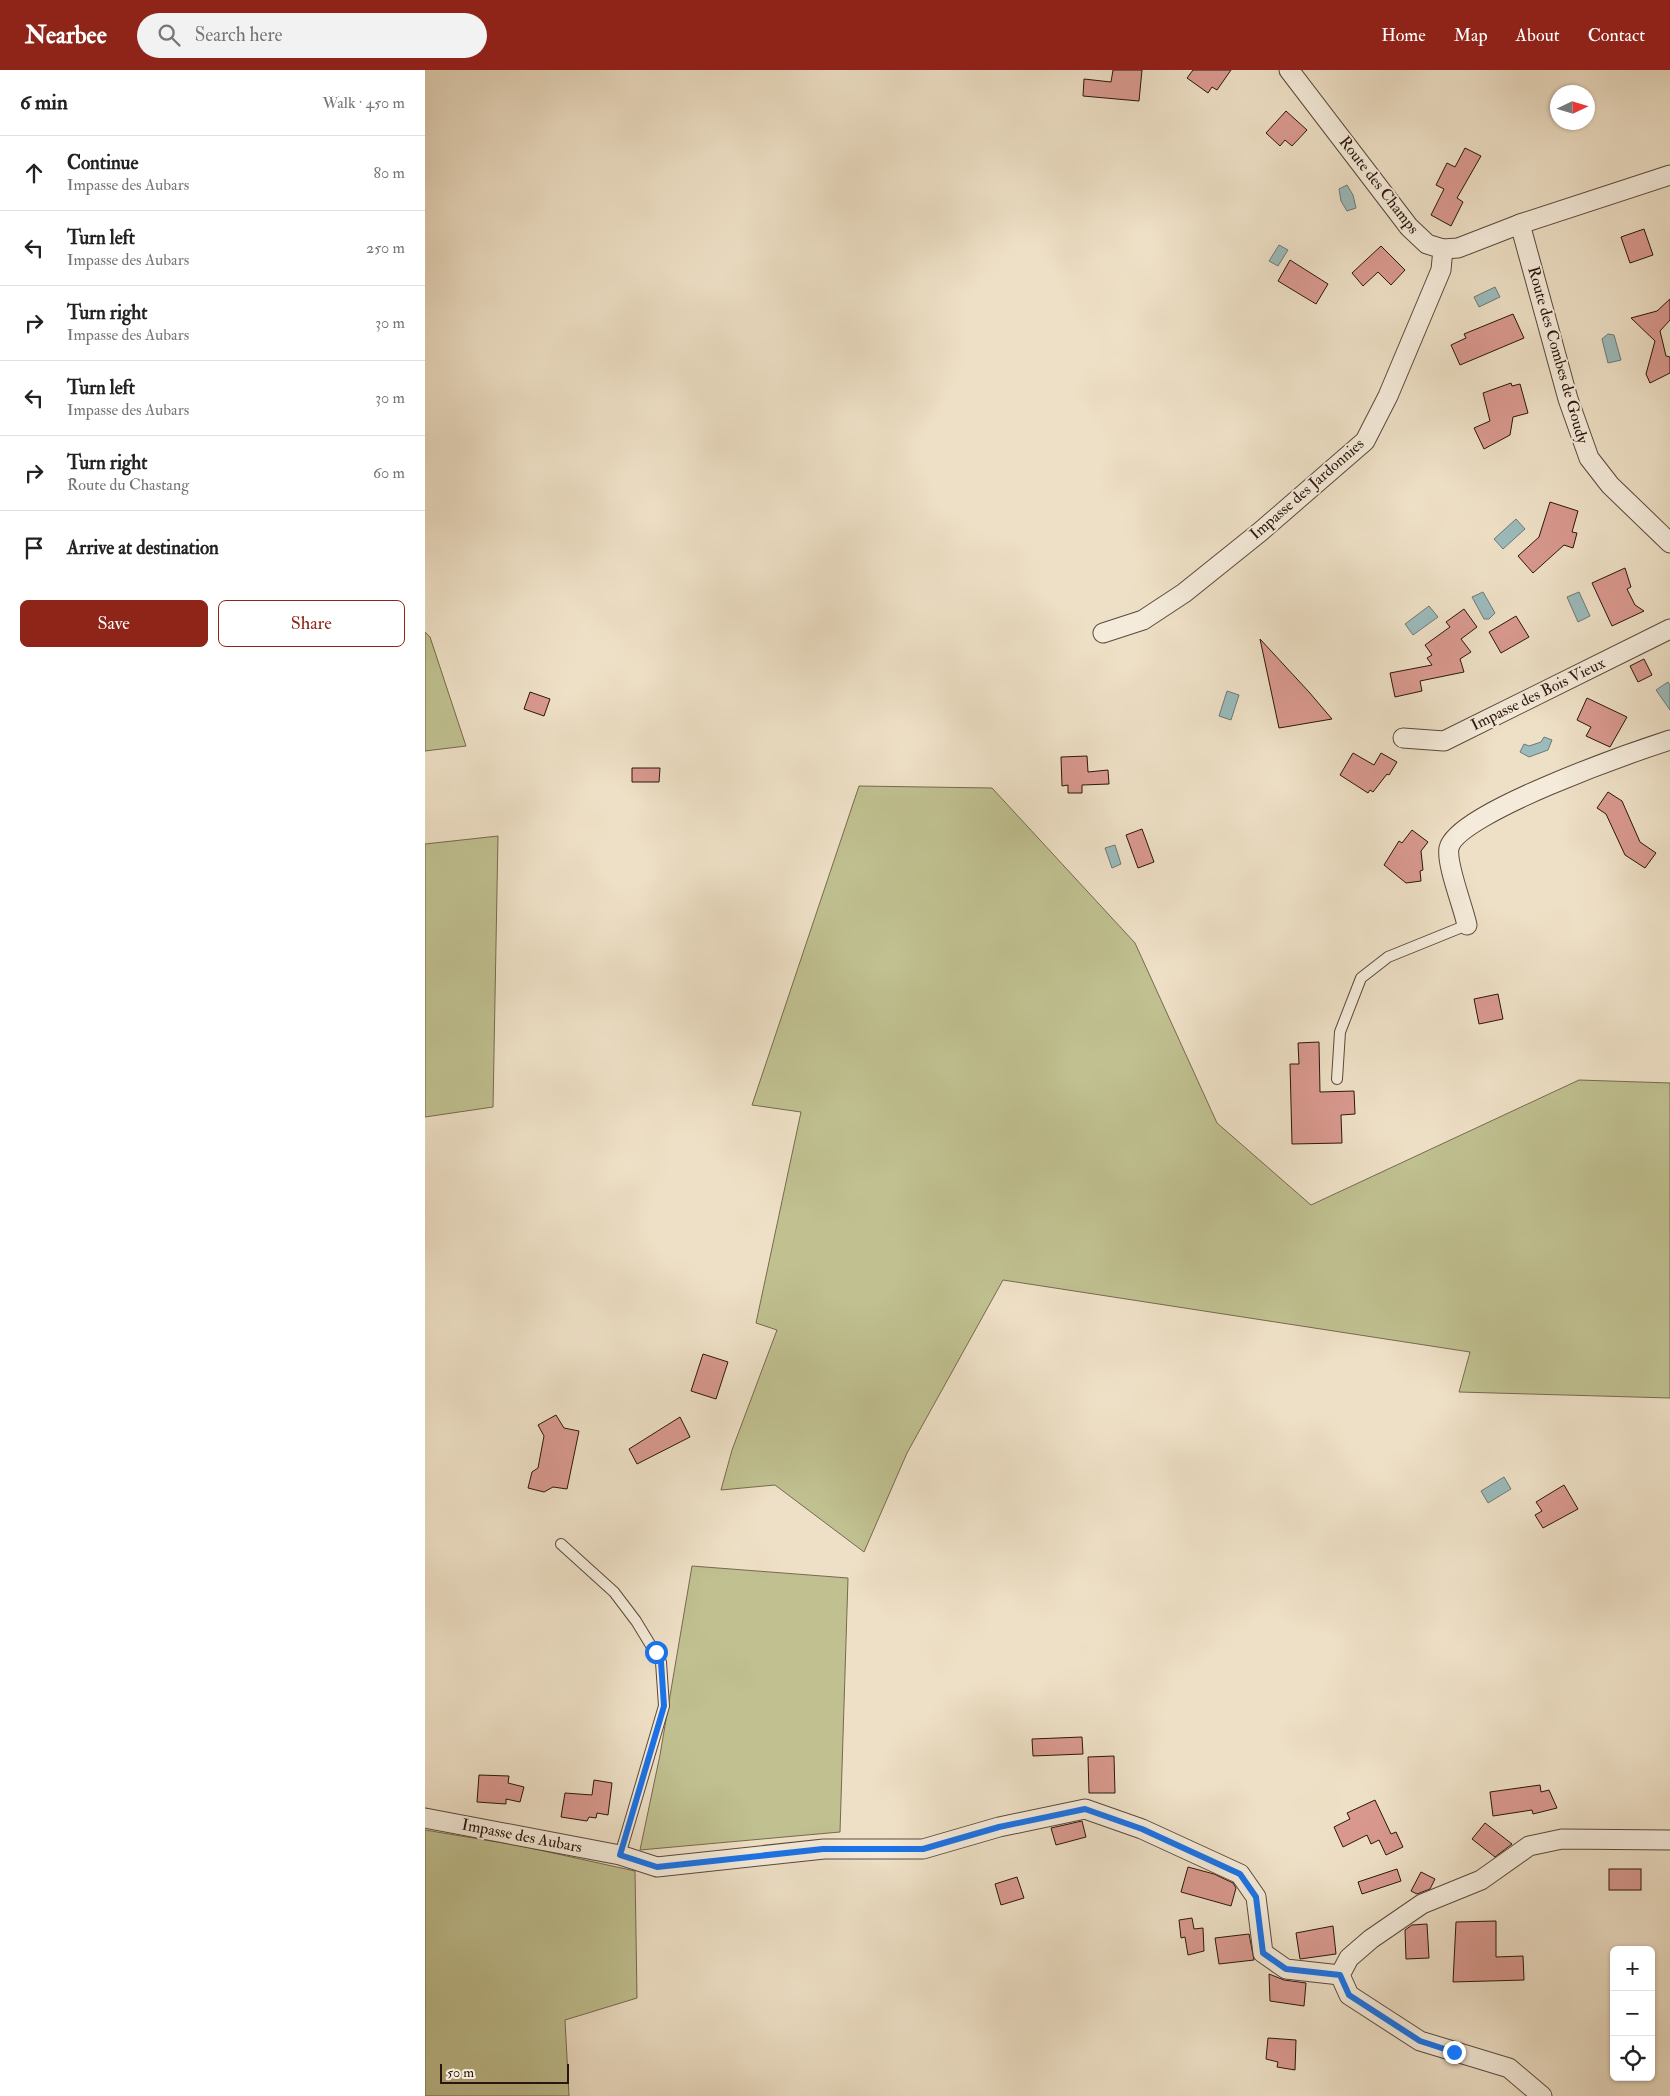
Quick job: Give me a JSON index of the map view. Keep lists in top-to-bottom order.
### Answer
{
  "streets": {
    "street": [
      "Route des Champs",
      "Route des Combes de Goudy",
      "Impasse des Jardonnies",
      "Impasse des Bois Vieux",
      "Impasse des Aubars"
    ]
  },
  "crossings": [
    ["Route des Champs", "Impasse des Jardonnies"]
  ],
  "scale_bar": "50 m",
  "north": "right",
  "page": {
    "header": "Nearbee",
    "search": "Search here",
    "nav": [
      "Home",
      "Map",
      "About",
      "Contact"
    ],
    "heading": ["6 min", "Walk · 450 m"],
    "list": [
      ["Continue", "Impasse des Aubars", "80 m"],
      ["Turn left", "Impasse des Aubars", "250 m"],
      ["Turn right", "Impasse des Aubars", "30 m"],
      ["Turn left", "Impasse des Aubars", "30 m"],
      ["Turn right", "Route du Chastang", "60 m"],
      "Arrive at destination"
    ],
    "buttons": ["Save", "Share"],
    "map_buttons": ["+", "−"],
    "scale": "50 m"
  }
}
